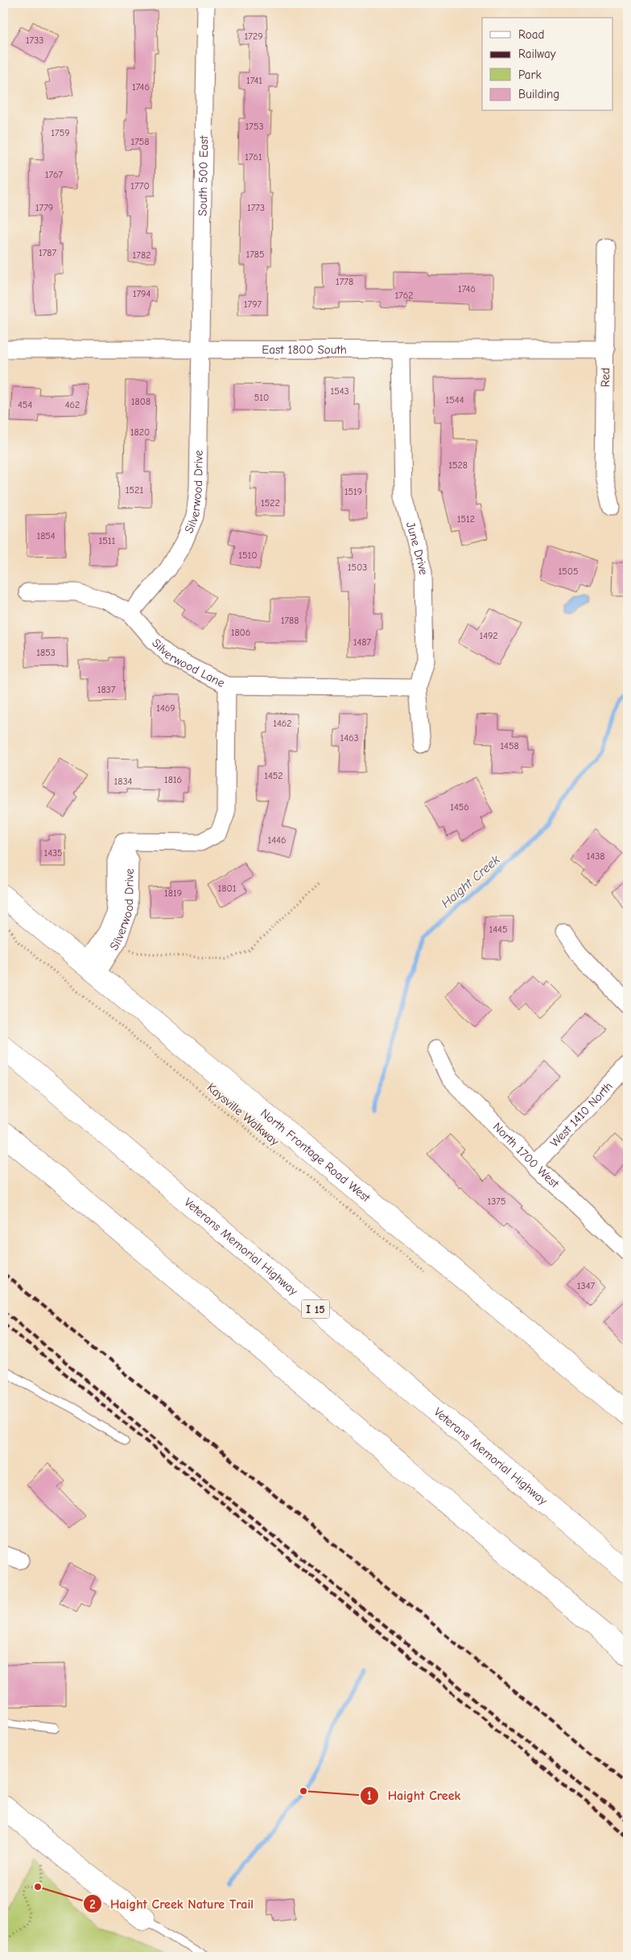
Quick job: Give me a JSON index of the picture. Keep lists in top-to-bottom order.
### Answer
{
  "streets": {
    "main road": ["North Frontage Road West", "Veterans Memorial Highway", "I 15"],
    "street": [
      "South 500 East",
      "East 1800 South",
      "Red",
      "Silverwood Drive",
      "June Drive",
      "Silverwood Lane",
      "West 1410 North",
      "North 1700 West"
    ],
    "path": ["Kaysville Walkway"]
  },
  "crossings": [
    ["South 500 East", "East 1800 South"],
    ["South 500 East", "Silverwood Drive"],
    ["East 1800 South", "Red"],
    ["East 1800 South", "Silverwood Drive"],
    ["East 1800 South", "June Drive"],
    ["Silverwood Drive", "Silverwood Lane"],
    ["Silverwood Drive", "North Frontage Road West"],
    ["June Drive", "Silverwood Lane"],
    ["West 1410 North", "North 1700 West"]
  ],
  "water": ["Haight Creek"],
  "places": ["Haight Creek", "Haight Creek Nature Trail"],
  "house_numbers": [
    "1729",
    "1733",
    "1741",
    "1746",
    "1753",
    "1759",
    "1758",
    "1761",
    "1767",
    "1770",
    "1779",
    "1773",
    "1787",
    "1785",
    "1782",
    "1778",
    "1746",
    "1794",
    "1762",
    "1797",
    "1543",
    "510",
    "1544",
    "1808",
    "454",
    "462",
    "1820",
    "1528",
    "1521",
    "1519",
    "1522",
    "1512",
    "1854",
    "1511",
    "1510",
    "1503",
    "1505",
    "1788",
    "1806",
    "1492",
    "1487",
    "1853",
    "1837",
    "1469",
    "1462",
    "1463",
    "1458",
    "1452",
    "1816",
    "1834",
    "1456",
    "1446",
    "1435",
    "1438",
    "1801",
    "1819",
    "1445",
    "1375",
    "1347"
  ],
  "legend": [
    "Road",
    "Railway",
    "Park",
    "Building"
  ]
}
